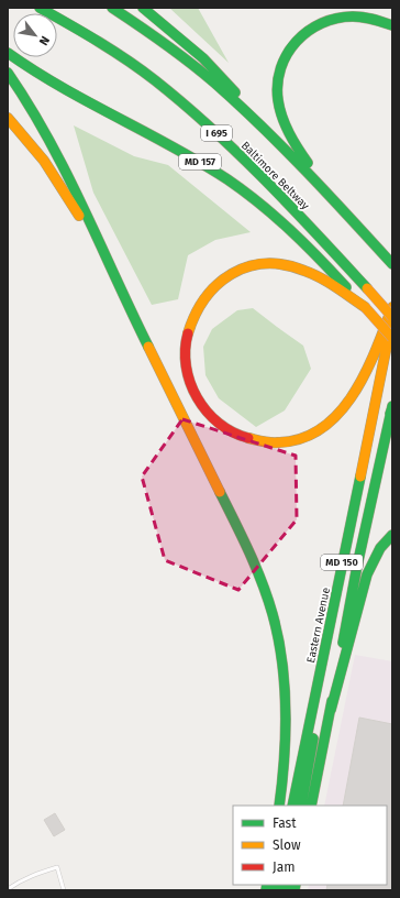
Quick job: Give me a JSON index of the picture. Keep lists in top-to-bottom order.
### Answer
{
  "streets": {
    "main road": [
      "I 695",
      "MD 157",
      "Baltimore Beltway",
      "MD 150",
      "Eastern Avenue"
    ]
  },
  "crossings": [
    ["Baltimore Beltway", "Eastern Avenue"]
  ],
  "legend": ["Fast", "Slow", "Jam"],
  "north": "bottom right"
}
